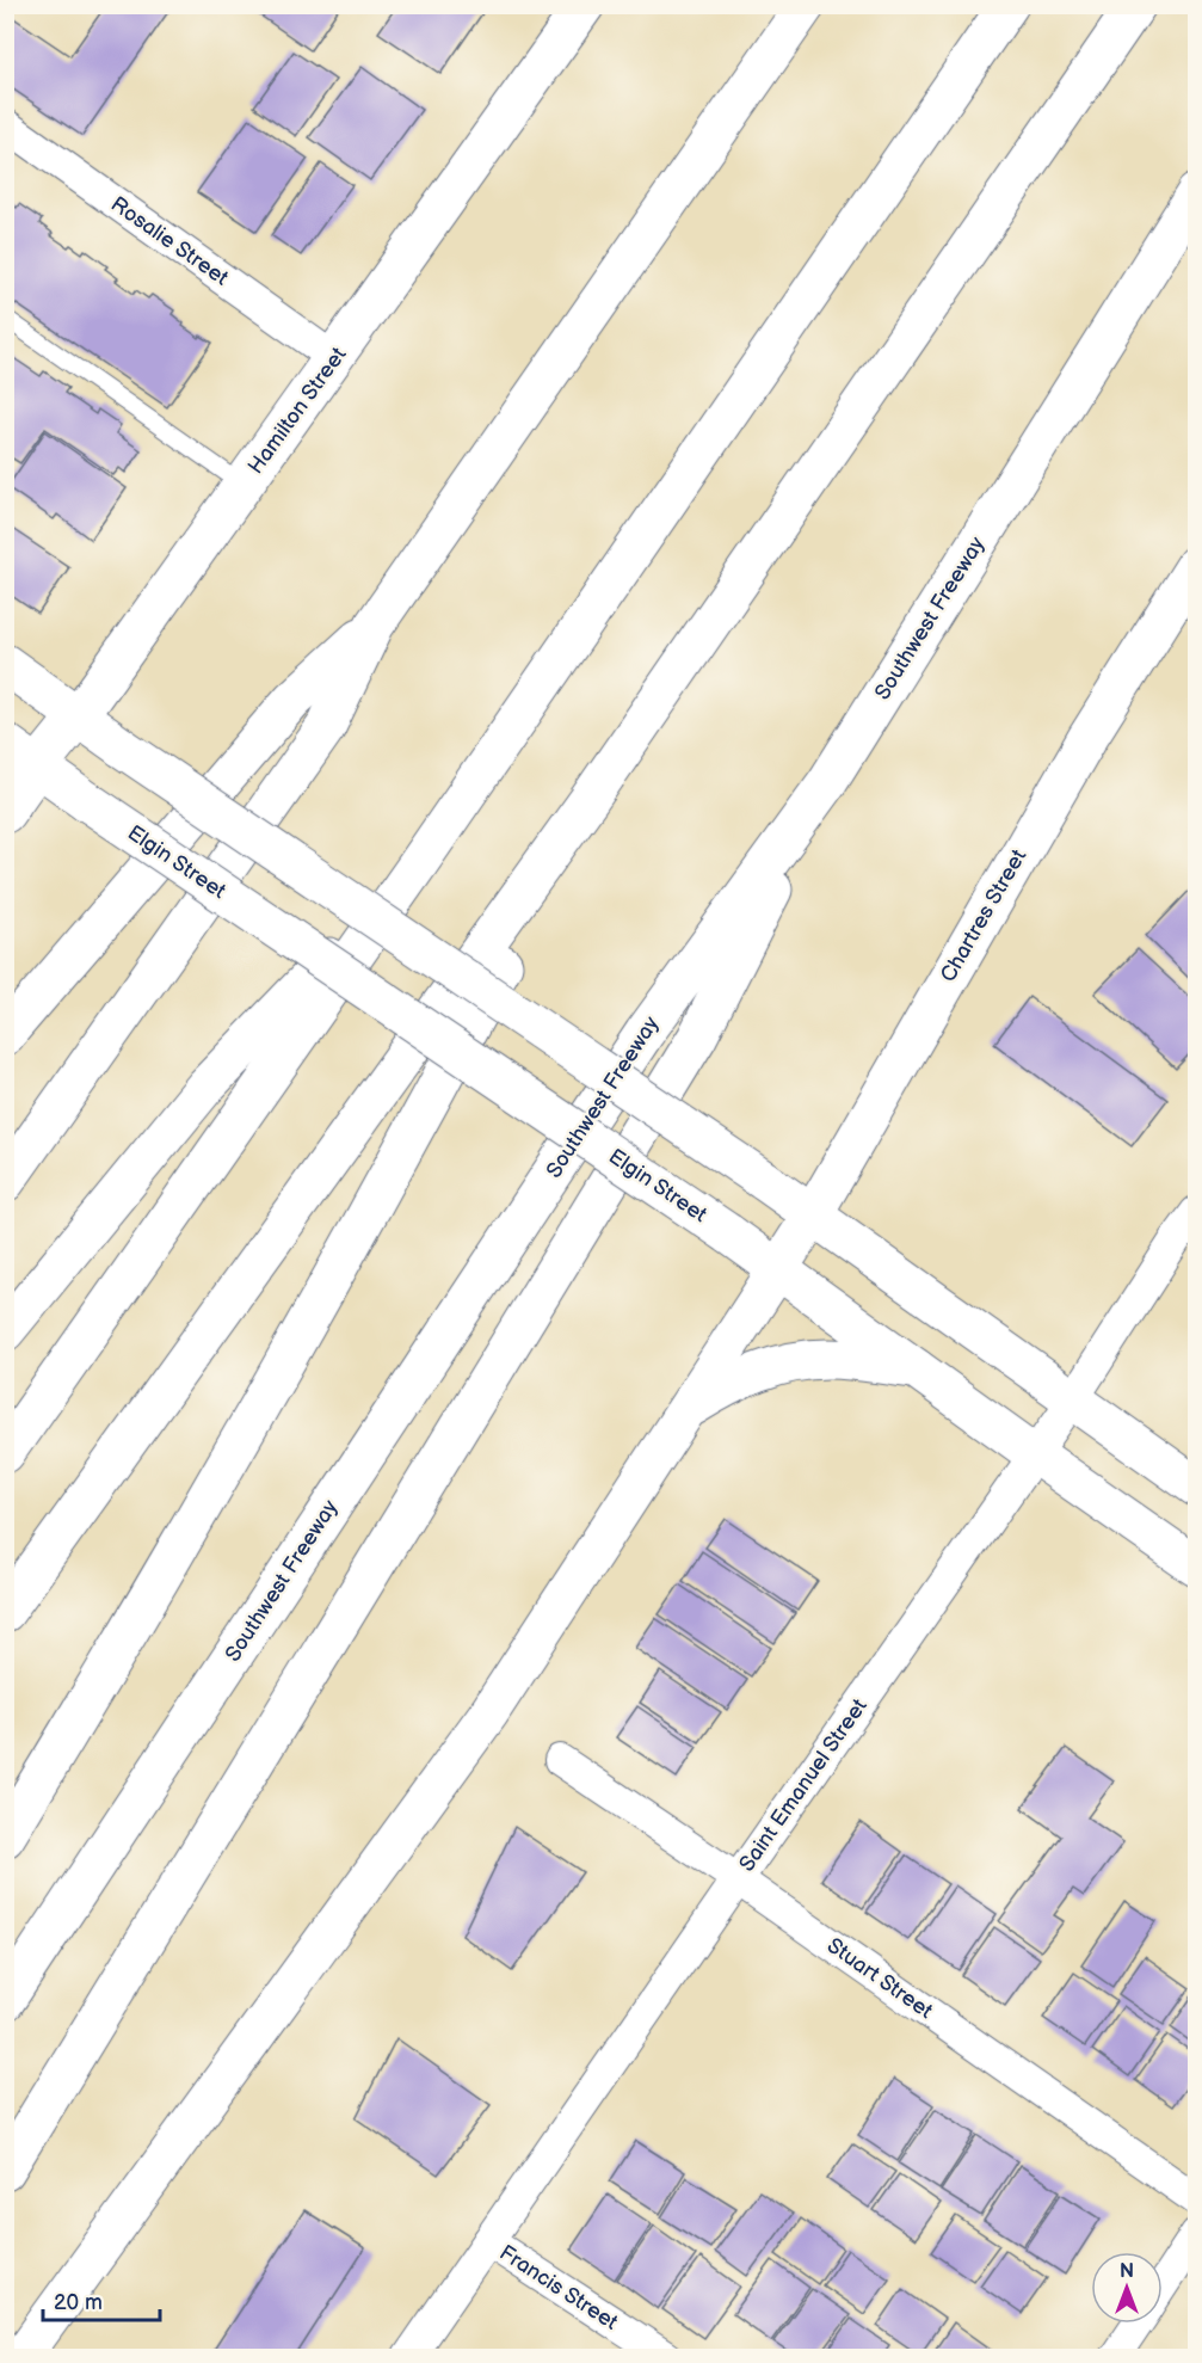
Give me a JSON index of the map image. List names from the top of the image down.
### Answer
{
  "streets": {
    "main road": [
      "Hamilton Street",
      "Southwest Freeway",
      "Elgin Street",
      "Chartres Street"
    ],
    "street": [
      "Rosalie Street",
      "Saint Emanuel Street",
      "Stuart Street",
      "Francis Street"
    ]
  },
  "crossings": [
    ["Rosalie Street", "Hamilton Street"],
    ["Hamilton Street", "Elgin Street"],
    ["Elgin Street", "Chartres Street"],
    ["Elgin Street", "Saint Emanuel Street"],
    ["Saint Emanuel Street", "Stuart Street"],
    ["Saint Emanuel Street", "Francis Street"]
  ],
  "scale_bar": "20 m",
  "north": "top"
}
